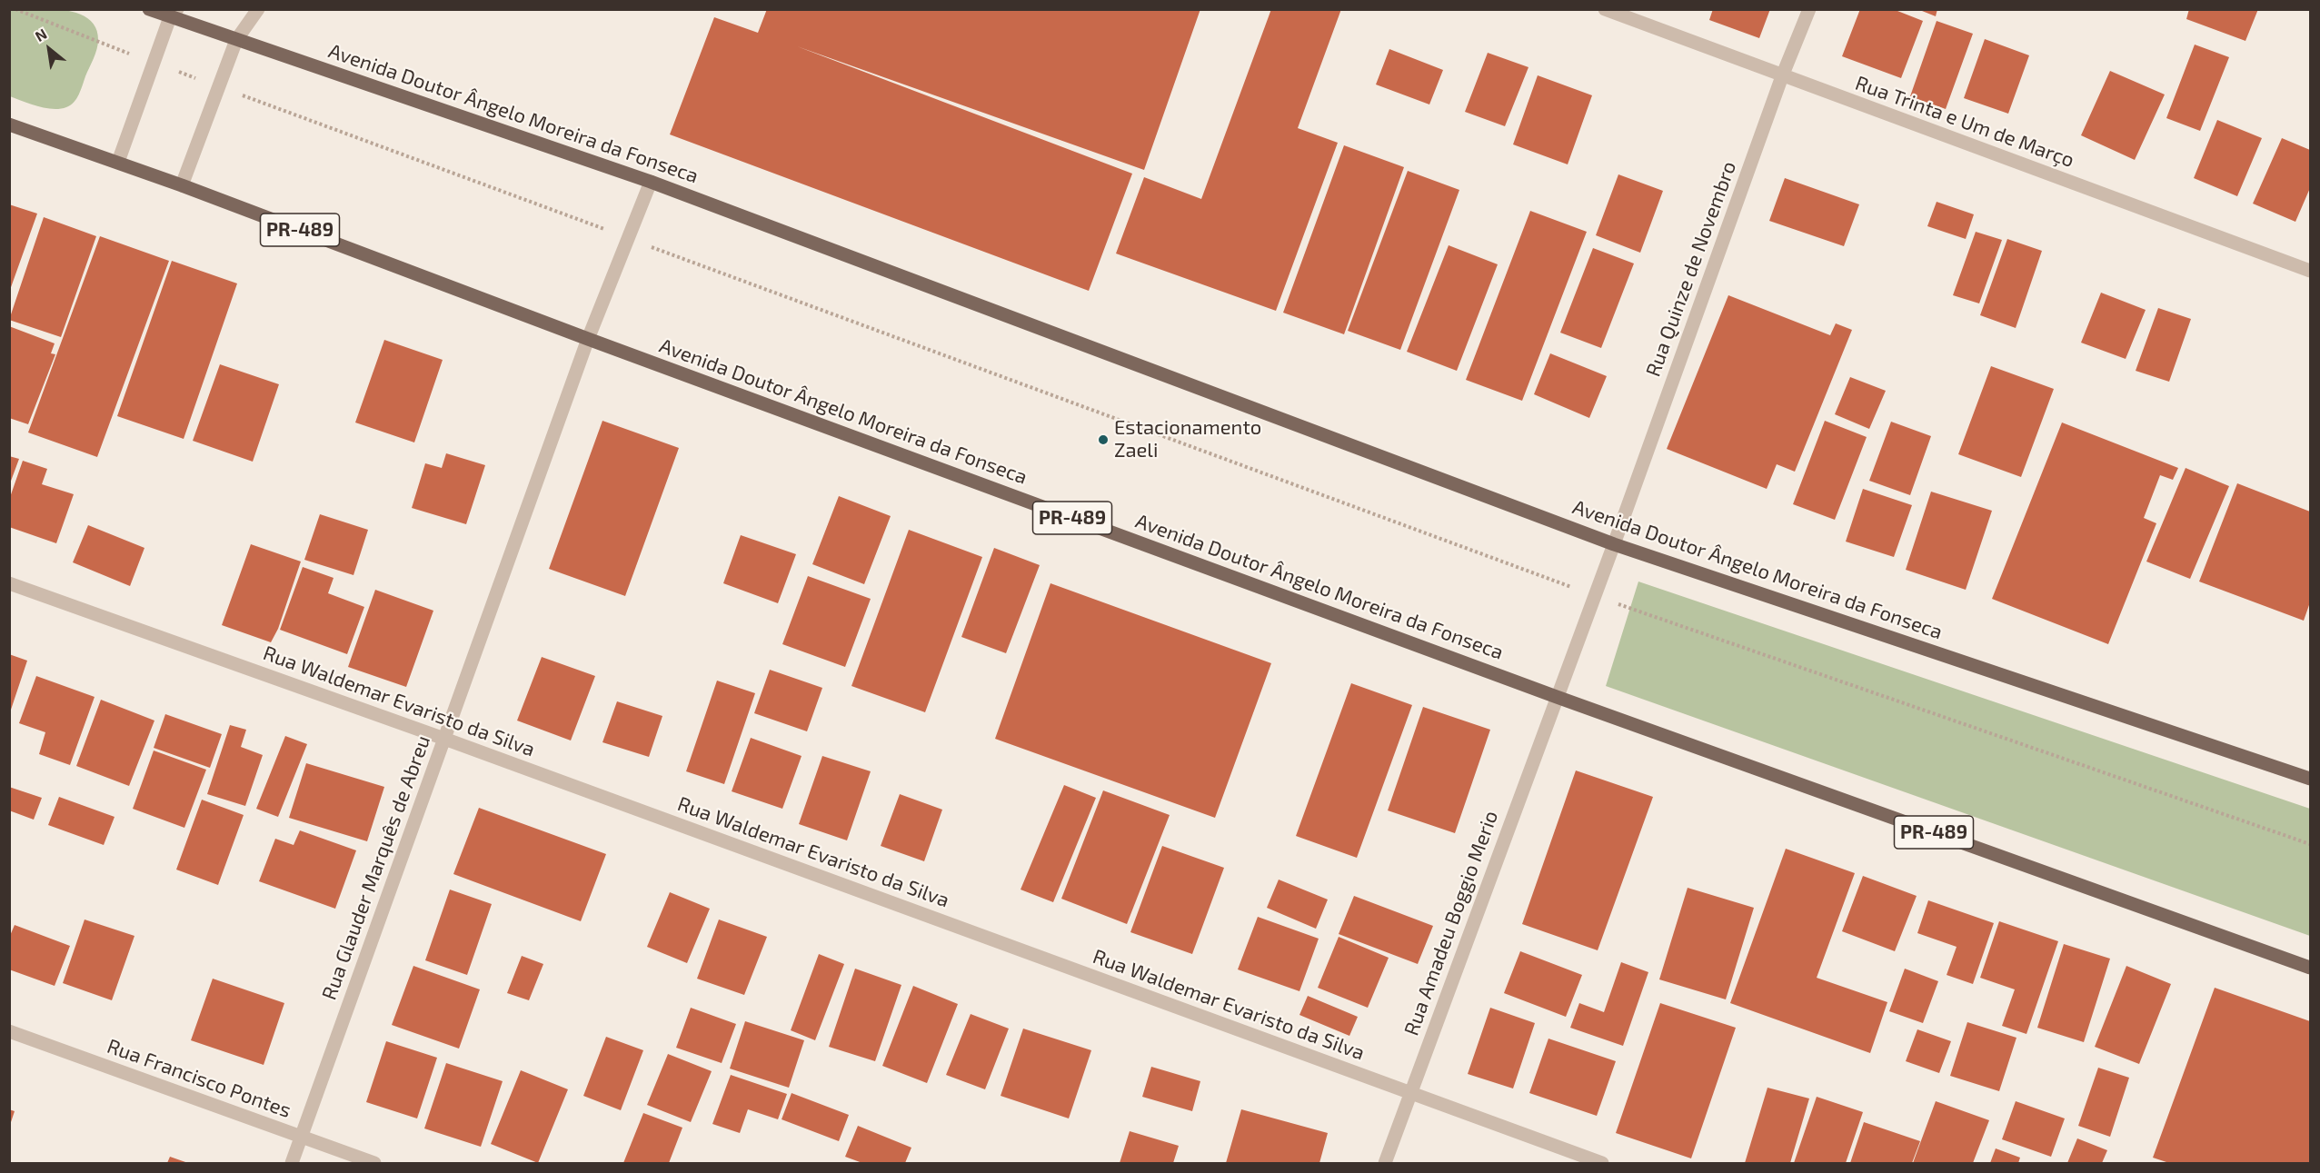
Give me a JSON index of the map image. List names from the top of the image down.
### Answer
{
  "streets": {
    "main road": ["Avenida Doutor Ângelo Moreira da Fonseca", "PR-489"],
    "street": [
      "Rua Trinta e Um de Março",
      "Rua Quinze de Novembro",
      "Rua Waldemar Evaristo da Silva",
      "Rua Glauder Marquês de Abreu",
      "Rua Amadeu Boggio Merio",
      "Rua Francisco Pontes"
    ]
  },
  "crossings": [
    ["Avenida Doutor Ângelo Moreira da Fonseca", "Rua Quinze de Novembro"],
    ["Avenida Doutor Ângelo Moreira da Fonseca", "Rua Glauder Marquês de Abreu"],
    ["Avenida Doutor Ângelo Moreira da Fonseca", "Rua Amadeu Boggio Merio"],
    ["Rua Trinta e Um de Março", "Rua Quinze de Novembro"],
    ["Rua Quinze de Novembro", "Rua Amadeu Boggio Merio"],
    ["Rua Waldemar Evaristo da Silva", "Rua Glauder Marquês de Abreu"],
    ["Rua Waldemar Evaristo da Silva", "Rua Amadeu Boggio Merio"],
    ["Rua Glauder Marquês de Abreu", "Rua Francisco Pontes"]
  ],
  "places": ["Estacionamento Zaeli"],
  "north": "top left"
}
